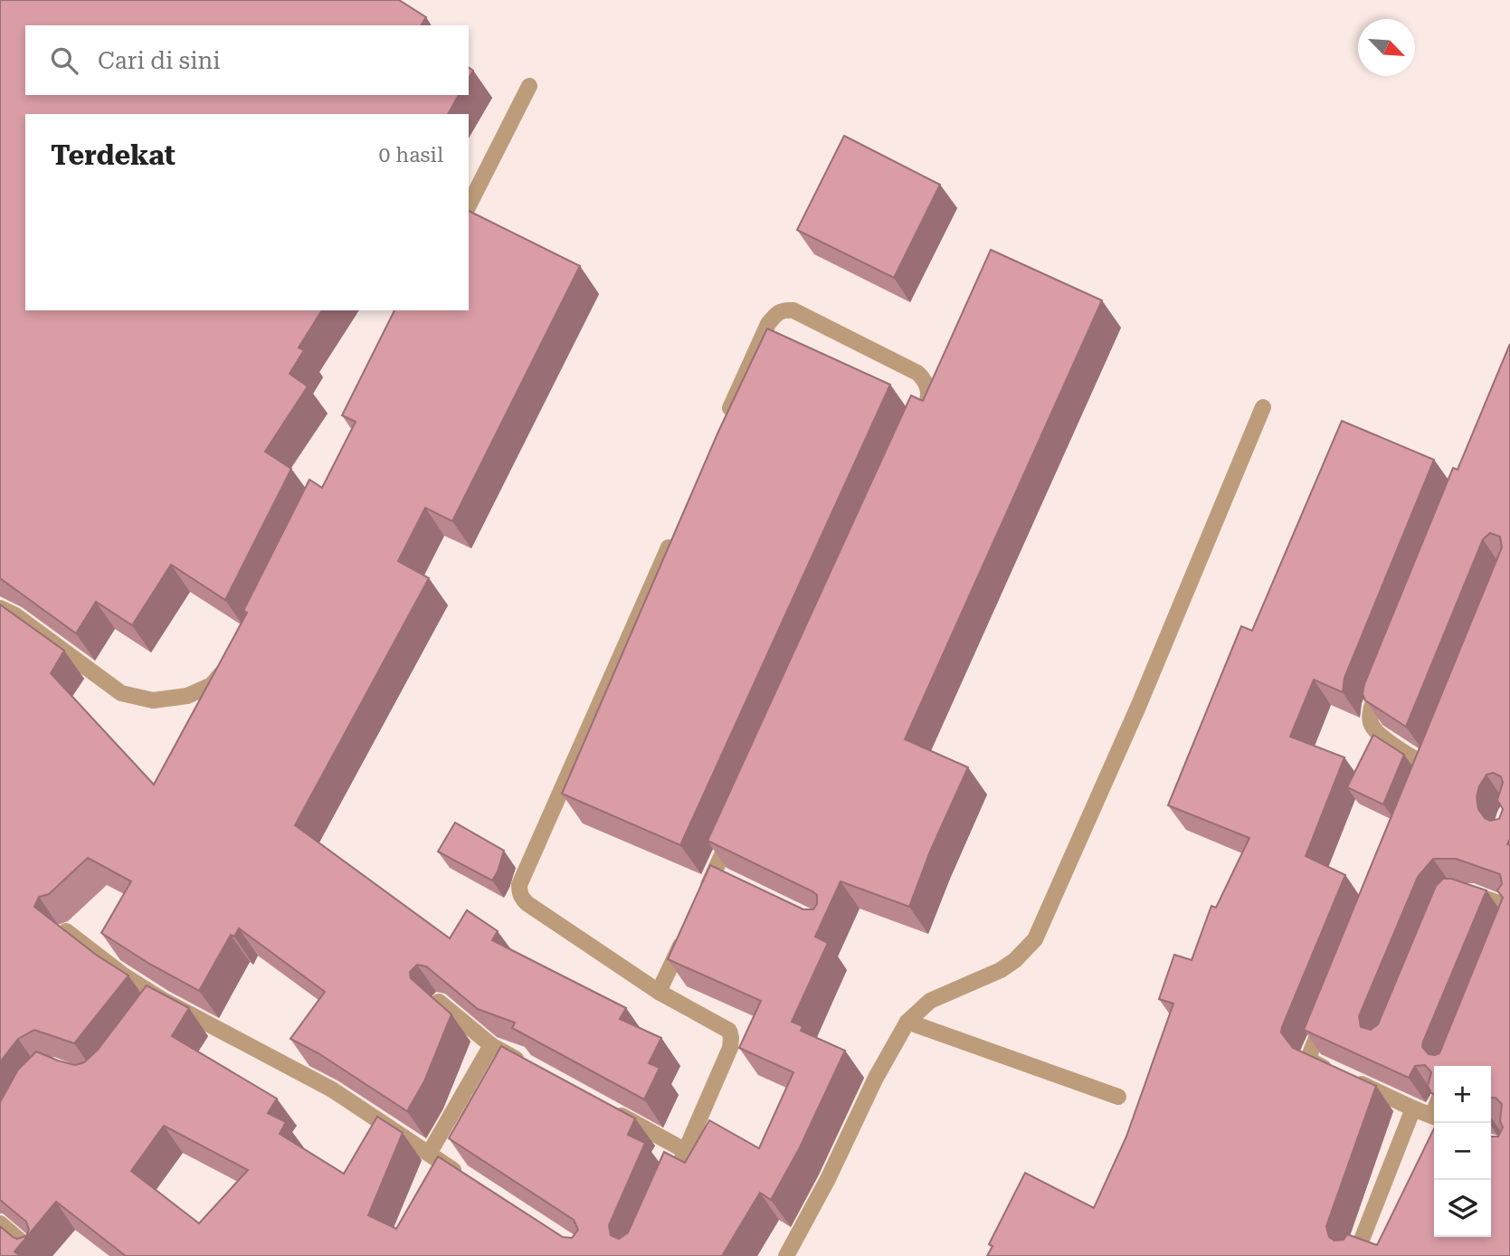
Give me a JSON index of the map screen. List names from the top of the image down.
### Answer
{
  "north": "bottom right",
  "page": {
    "search": "Cari di sini",
    "heading": ["Terdekat", "0 hasil"],
    "map_buttons": ["+", "−"]
  }
}
